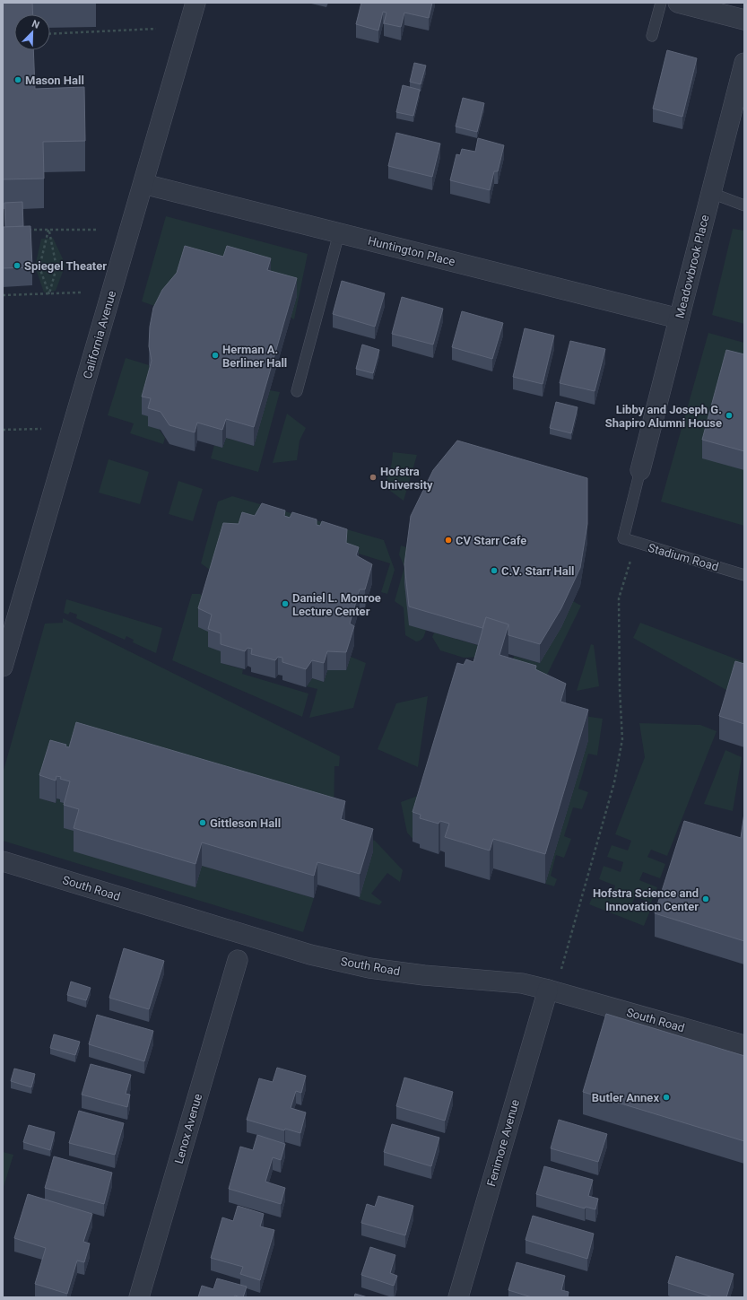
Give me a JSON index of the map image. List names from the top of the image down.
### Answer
{
  "streets": {
    "street": [
      "Huntington Place",
      "Meadowbrook Place",
      "California Avenue",
      "South Road",
      "Lenox Avenue",
      "Fenimore Avenue"
    ],
    "lane": ["Stadium Road"]
  },
  "crossings": [
    ["Huntington Place", "Meadowbrook Place"],
    ["Huntington Place", "California Avenue"],
    ["Meadowbrook Place", "Stadium Road"],
    ["South Road", "Fenimore Avenue"]
  ],
  "places": [
    "Mason Hall",
    "Spiegel Theater",
    "Herman A. Berliner Hall",
    "Libby and Joseph G. Shapiro Alumni House",
    "Hofstra University",
    "CV Starr Cafe",
    "C.V. Starr Hall",
    "Daniel L. Monroe Lecture Center",
    "Gittleson Hall",
    "Hofstra Science and Innovation Center",
    "Butler Annex"
  ],
  "north": "top right"
}
